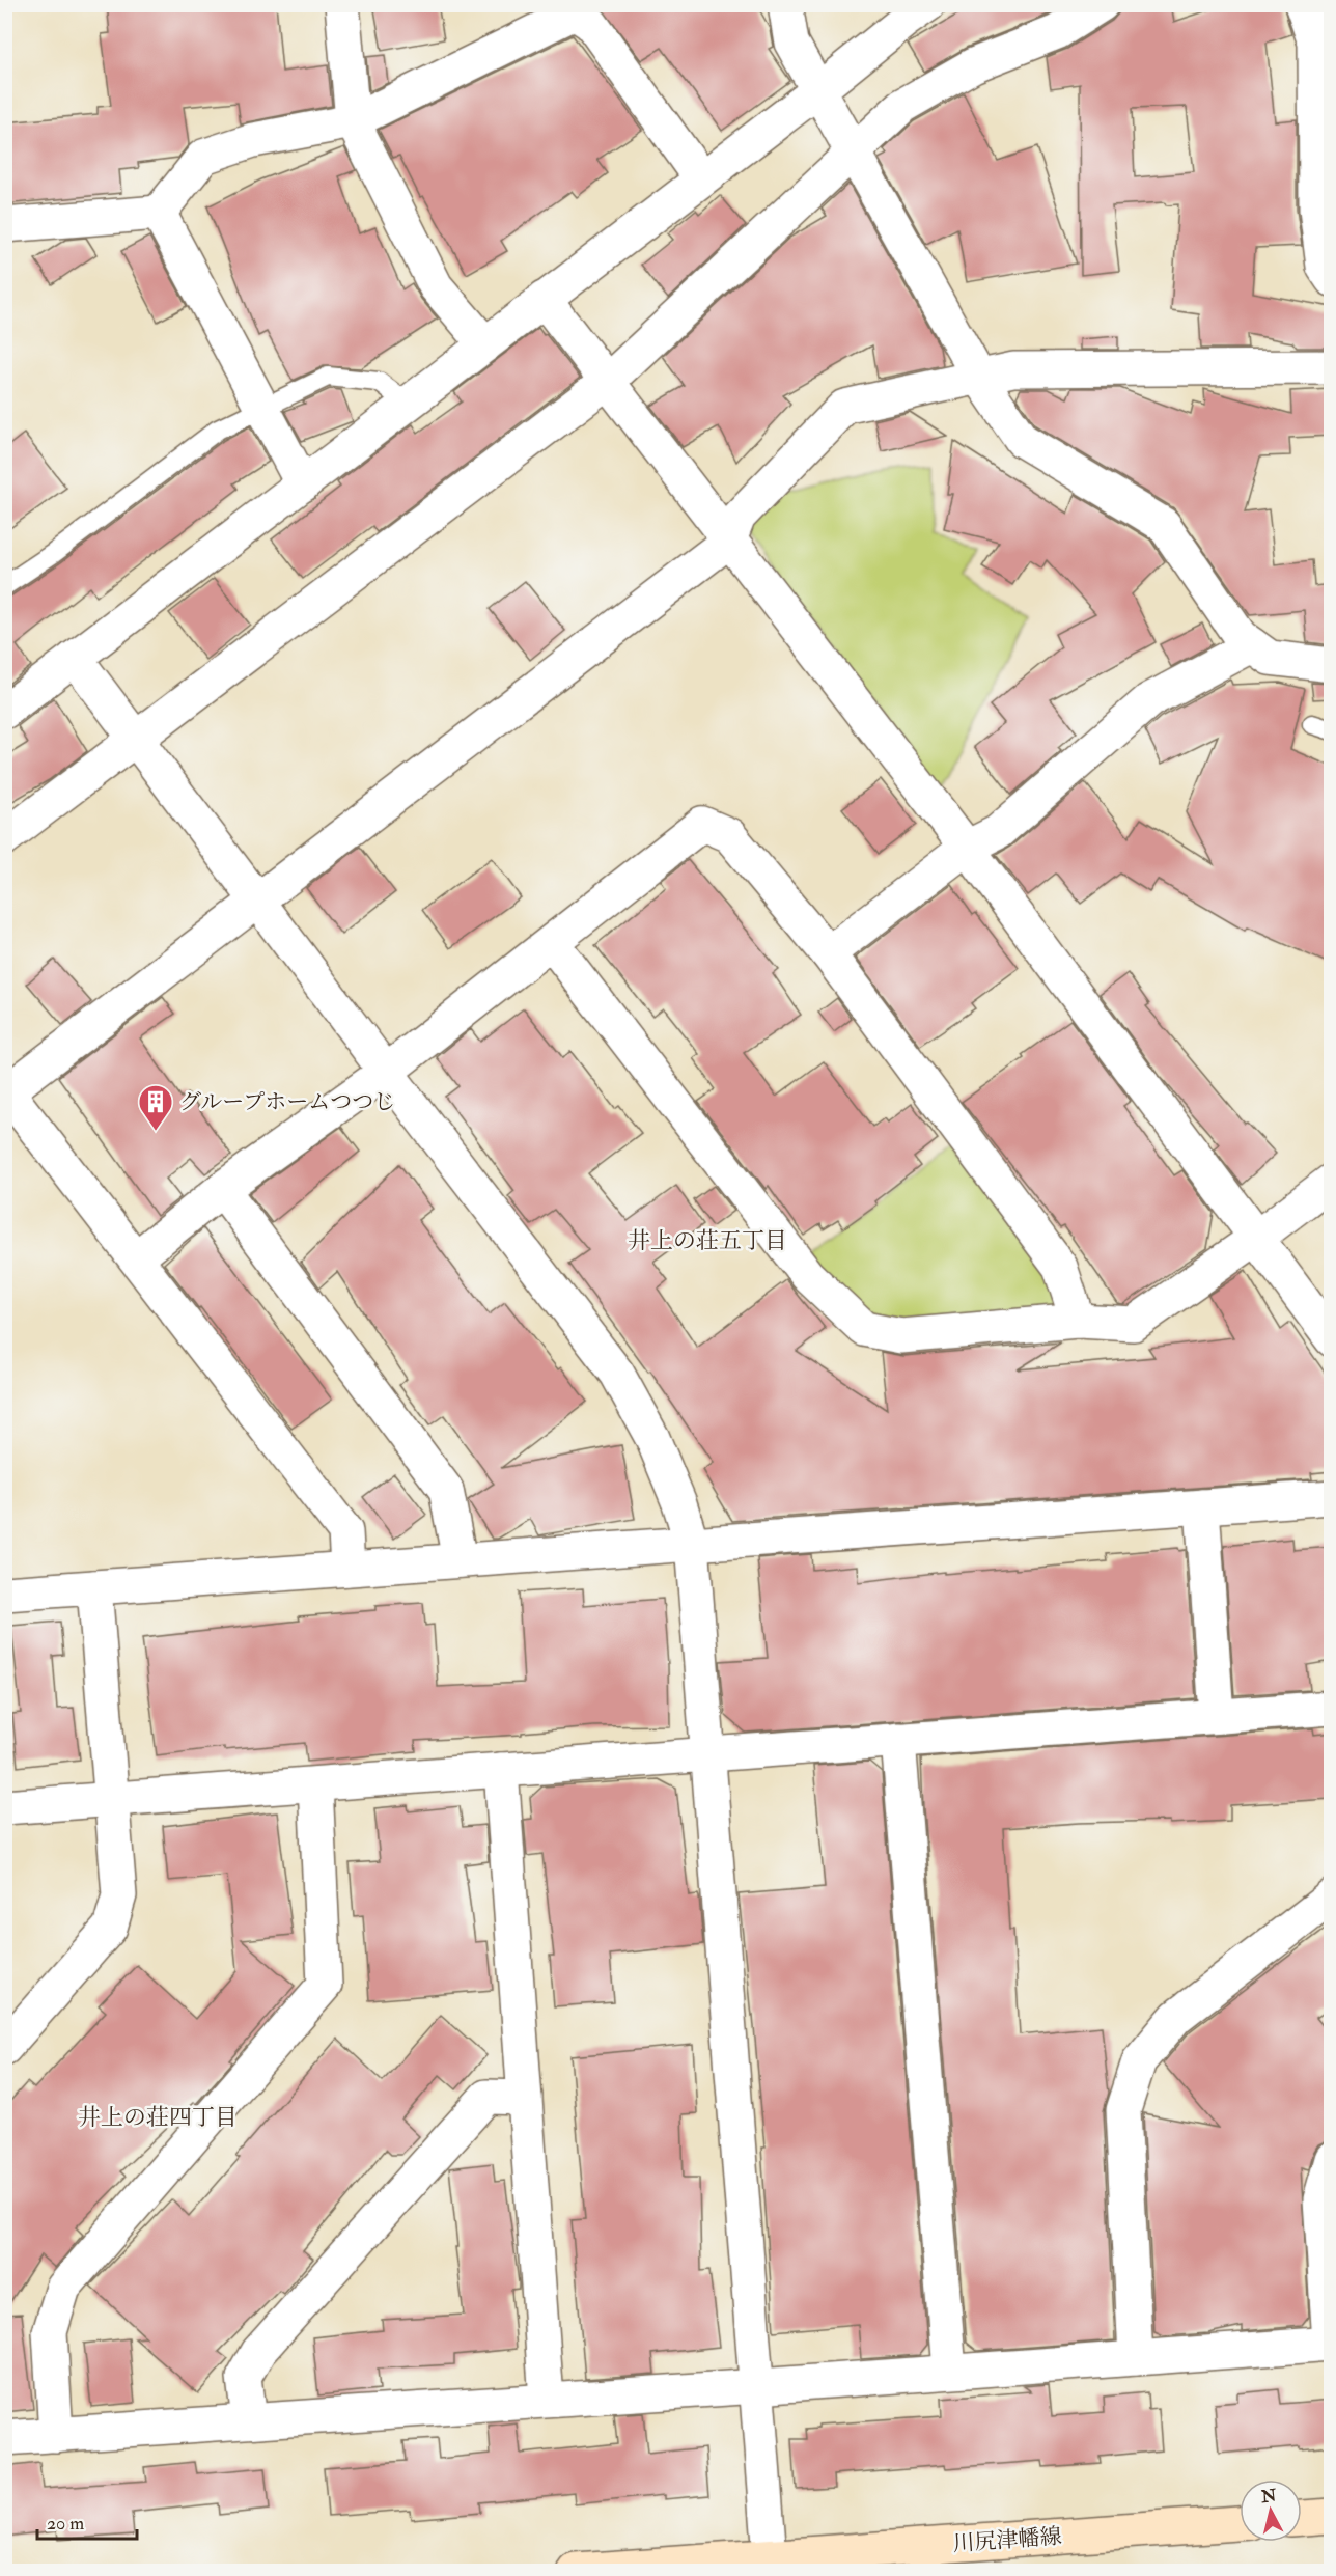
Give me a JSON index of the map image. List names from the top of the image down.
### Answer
{
  "streets": {
    "main road": ["川尻津幡線"]
  },
  "districts": ["井上の荘五丁目", "井上の荘四丁目"],
  "places": {
    "building": ["グループホームつつじ"]
  },
  "scale_bar": "20 m",
  "north": "top"
}
